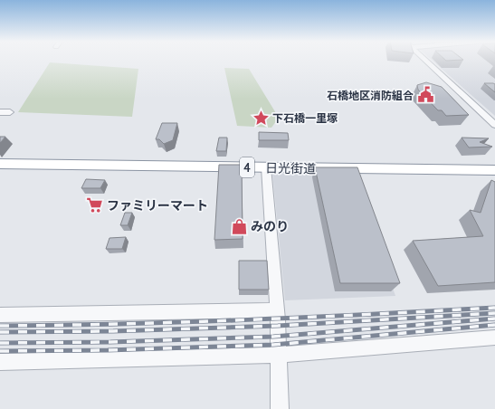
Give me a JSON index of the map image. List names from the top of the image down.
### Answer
{
  "streets": {
    "highway": ["4", "日光街道"]
  },
  "places": {
    "public building": ["石橋地区消防組合"],
    "place": ["下石橋一里塚"],
    "supermarket": ["ファミリーマート"],
    "shop": ["みのり"]
  }
}
